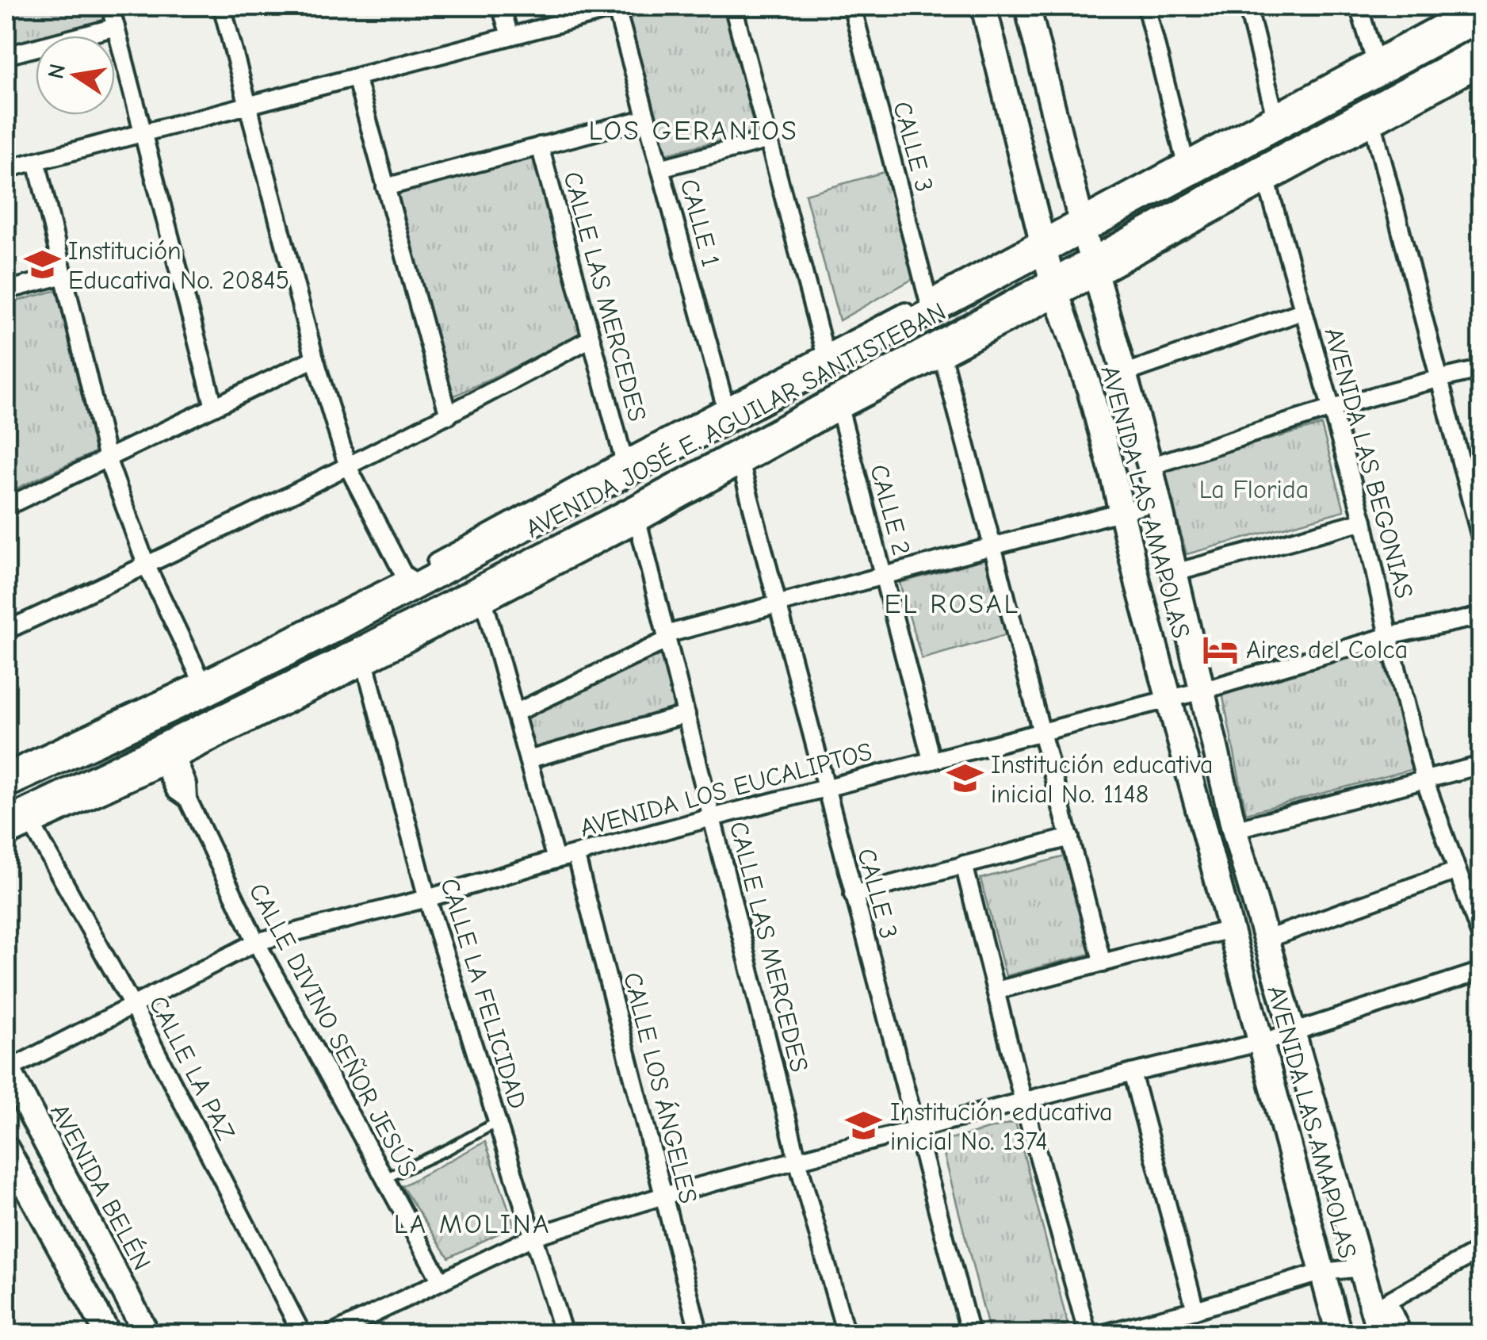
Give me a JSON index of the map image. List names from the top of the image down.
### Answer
{
  "streets": {
    "main road": ["AVENIDA JOSÉ E. AGUILAR SANTISTEBAN", "AVENIDA LAS AMAPOLAS", "AVENIDA BELÉN"],
    "street": [
      "CALLE 3",
      "CALLE 1",
      "CALLE LAS MERCEDES",
      "AVENIDA LAS BEGONIAS",
      "CALLE 2",
      "AVENIDA LOS EUCALIPTOS",
      "CALLE LA FELICIDAD",
      "CALLE DIVINO SEÑOR JESÚS",
      "CALLE LA PAZ",
      "CALLE LOS ÁNGELES"
    ]
  },
  "crossings": [
    ["CALLE 3", "AVENIDA JOSÉ E. AGUILAR SANTISTEBAN"],
    ["CALLE 3", "AVENIDA LOS EUCALIPTOS"],
    ["CALLE 1", "AVENIDA JOSÉ E. AGUILAR SANTISTEBAN"],
    ["CALLE LAS MERCEDES", "AVENIDA JOSÉ E. AGUILAR SANTISTEBAN"],
    ["CALLE LAS MERCEDES", "AVENIDA LOS EUCALIPTOS"],
    ["AVENIDA JOSÉ E. AGUILAR SANTISTEBAN", "AVENIDA LAS BEGONIAS"],
    ["AVENIDA JOSÉ E. AGUILAR SANTISTEBAN", "AVENIDA LAS AMAPOLAS"],
    ["AVENIDA JOSÉ E. AGUILAR SANTISTEBAN", "CALLE 2"],
    ["AVENIDA JOSÉ E. AGUILAR SANTISTEBAN", "CALLE LA FELICIDAD"],
    ["AVENIDA JOSÉ E. AGUILAR SANTISTEBAN", "CALLE DIVINO SEÑOR JESÚS"],
    ["AVENIDA JOSÉ E. AGUILAR SANTISTEBAN", "CALLE LA PAZ"],
    ["AVENIDA LAS BEGONIAS", "AVENIDA LOS EUCALIPTOS"],
    ["AVENIDA LAS AMAPOLAS", "AVENIDA LOS EUCALIPTOS"],
    ["CALLE 2", "AVENIDA LOS EUCALIPTOS"],
    ["AVENIDA LOS EUCALIPTOS", "CALLE LA FELICIDAD"],
    ["AVENIDA LOS EUCALIPTOS", "CALLE DIVINO SEÑOR JESÚS"],
    ["AVENIDA LOS EUCALIPTOS", "CALLE LA PAZ"],
    ["AVENIDA LOS EUCALIPTOS", "CALLE LOS ÁNGELES"],
    ["AVENIDA LOS EUCALIPTOS", "AVENIDA BELÉN"]
  ],
  "districts": ["LOS GERANIOS", "EL ROSAL", "LA MOLINA"],
  "parks": ["La Florida"],
  "places": {
    "school or university": ["Institución Educativa No. 20845", "Institución educativa inicial No. 1148", "Institución educativa inicial No. 1374"],
    "hotel": ["Aires del Colca"]
  },
  "north": "left"
}
